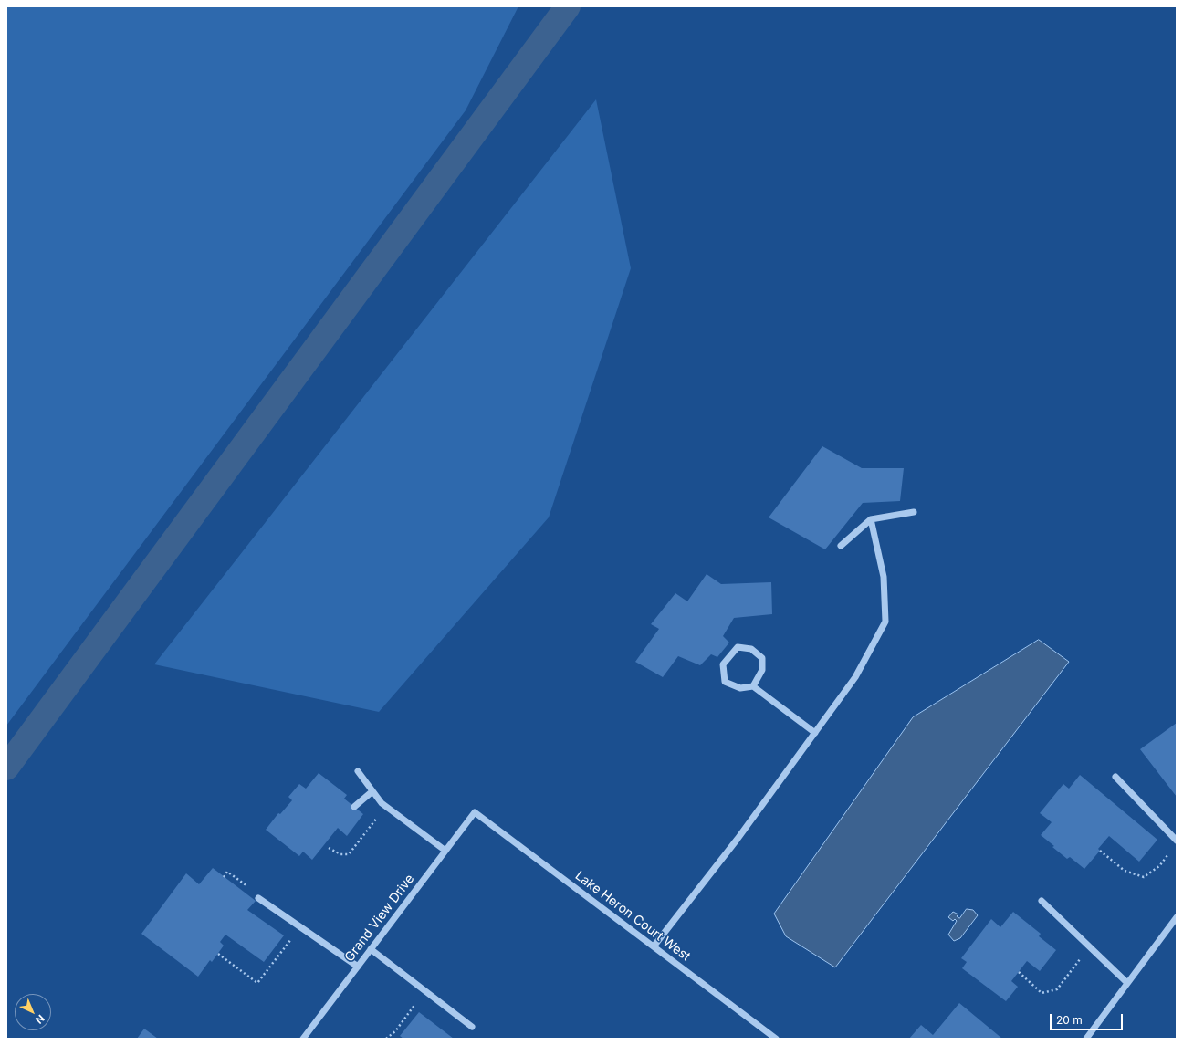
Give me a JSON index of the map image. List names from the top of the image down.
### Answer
{
  "streets": {
    "street": ["Lake Heron Court West", "Grand View Drive"]
  },
  "crossings": [
    ["Lake Heron Court West", "Grand View Drive"]
  ],
  "scale_bar": "20 m",
  "north": "bottom right"
}
